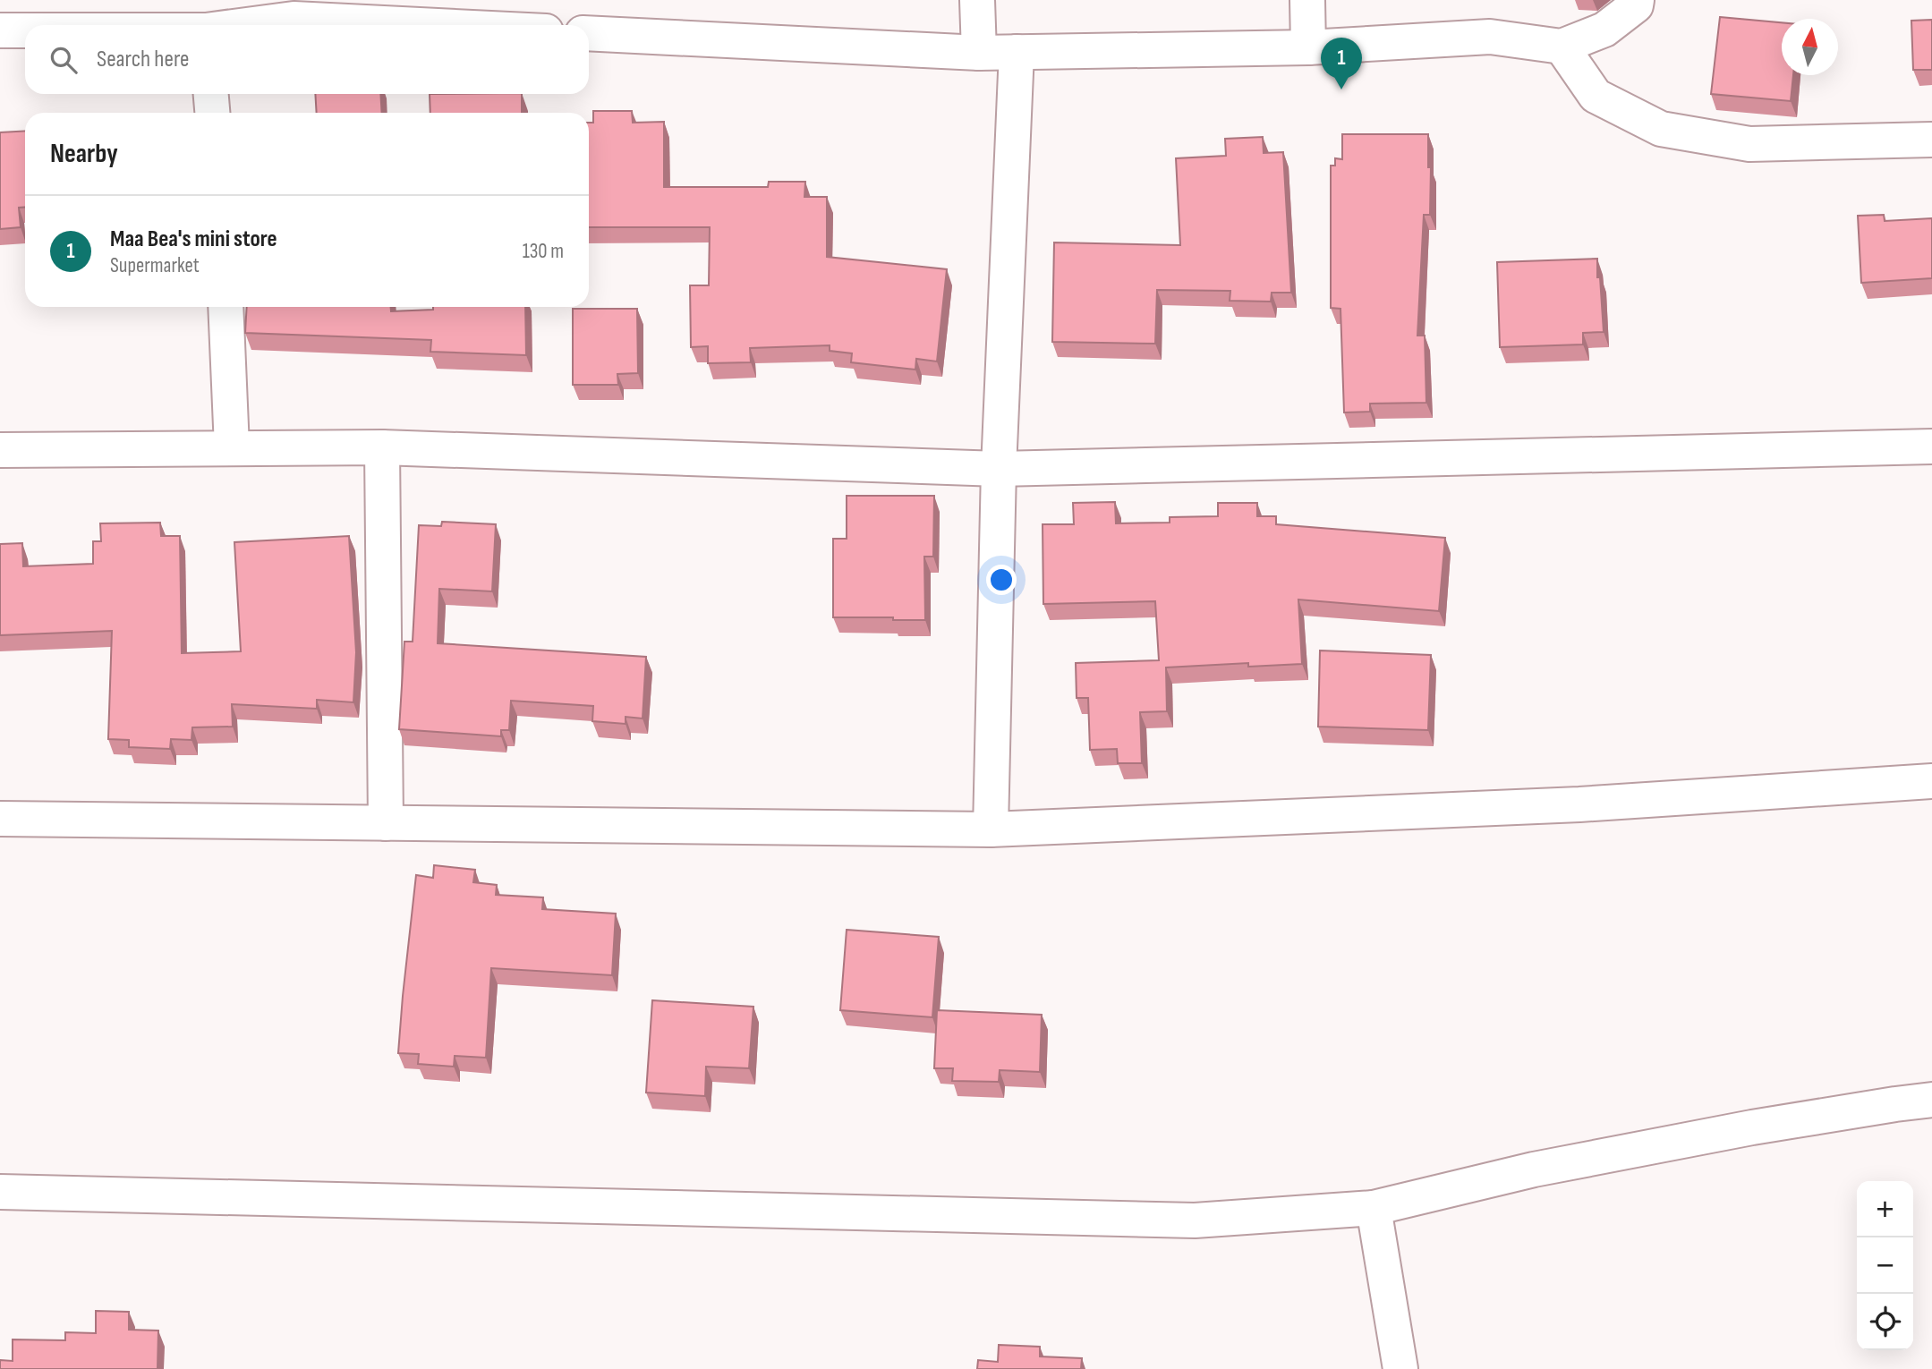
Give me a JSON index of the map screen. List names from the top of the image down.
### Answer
{
  "north": "top",
  "page": {
    "search": "Search here",
    "pins": "1",
    "heading": "Nearby",
    "list": [
      {
        "mark": "1",
        "name": "Maa Bea's mini store",
        "note": "Supermarket",
        "value": "130 m"
      }
    ],
    "map_buttons": ["+", "−"]
  }
}
